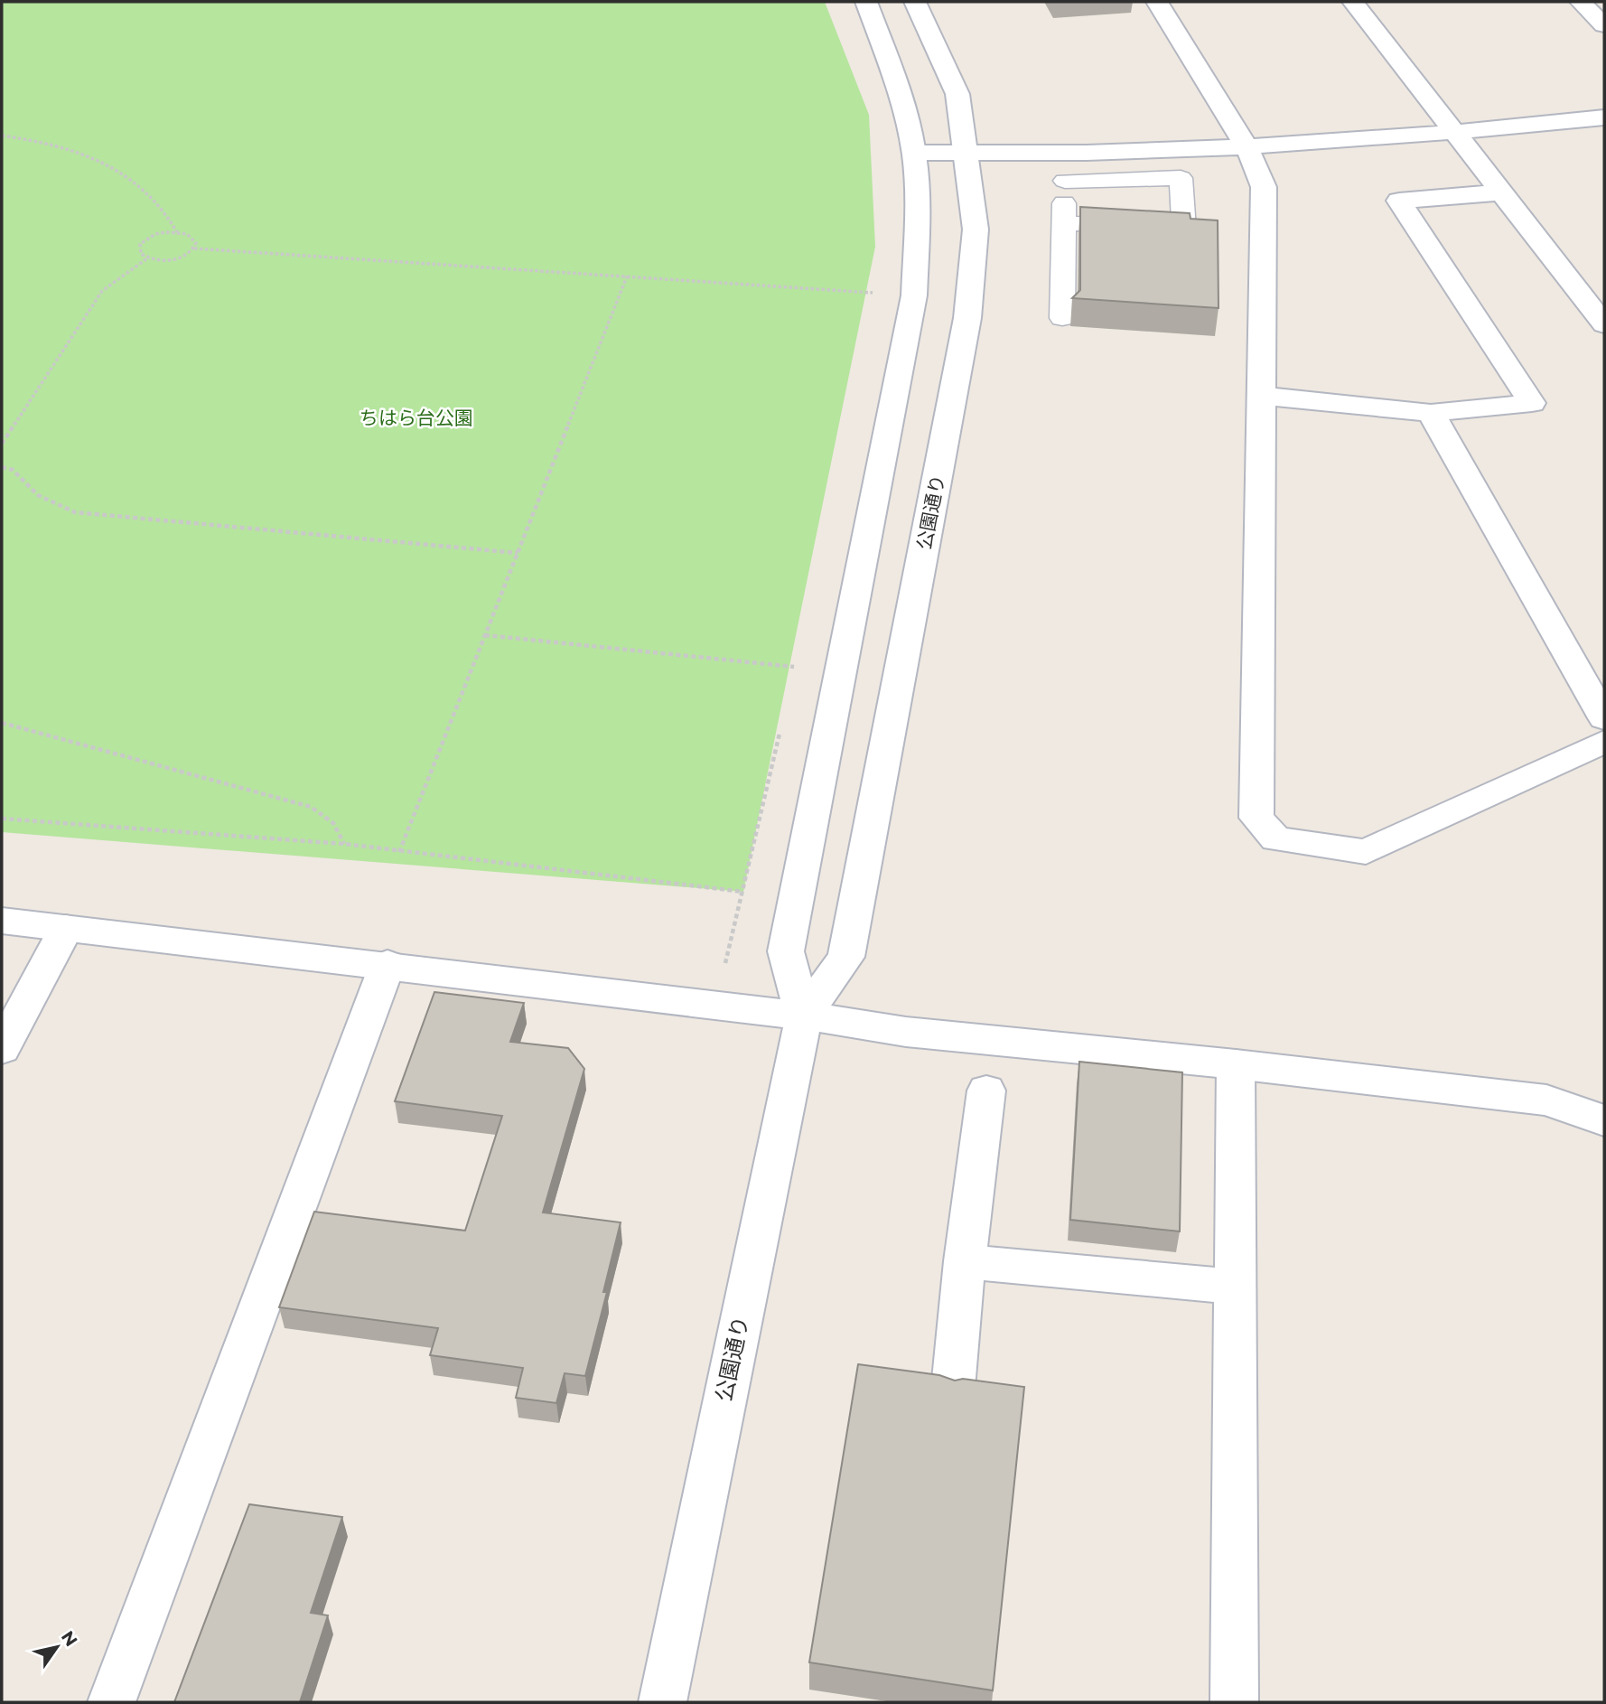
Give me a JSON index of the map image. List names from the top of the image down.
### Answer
{
  "streets": {
    "street": ["公園通り"]
  },
  "parks": ["ちはら台公園"],
  "north": "top right"
}
